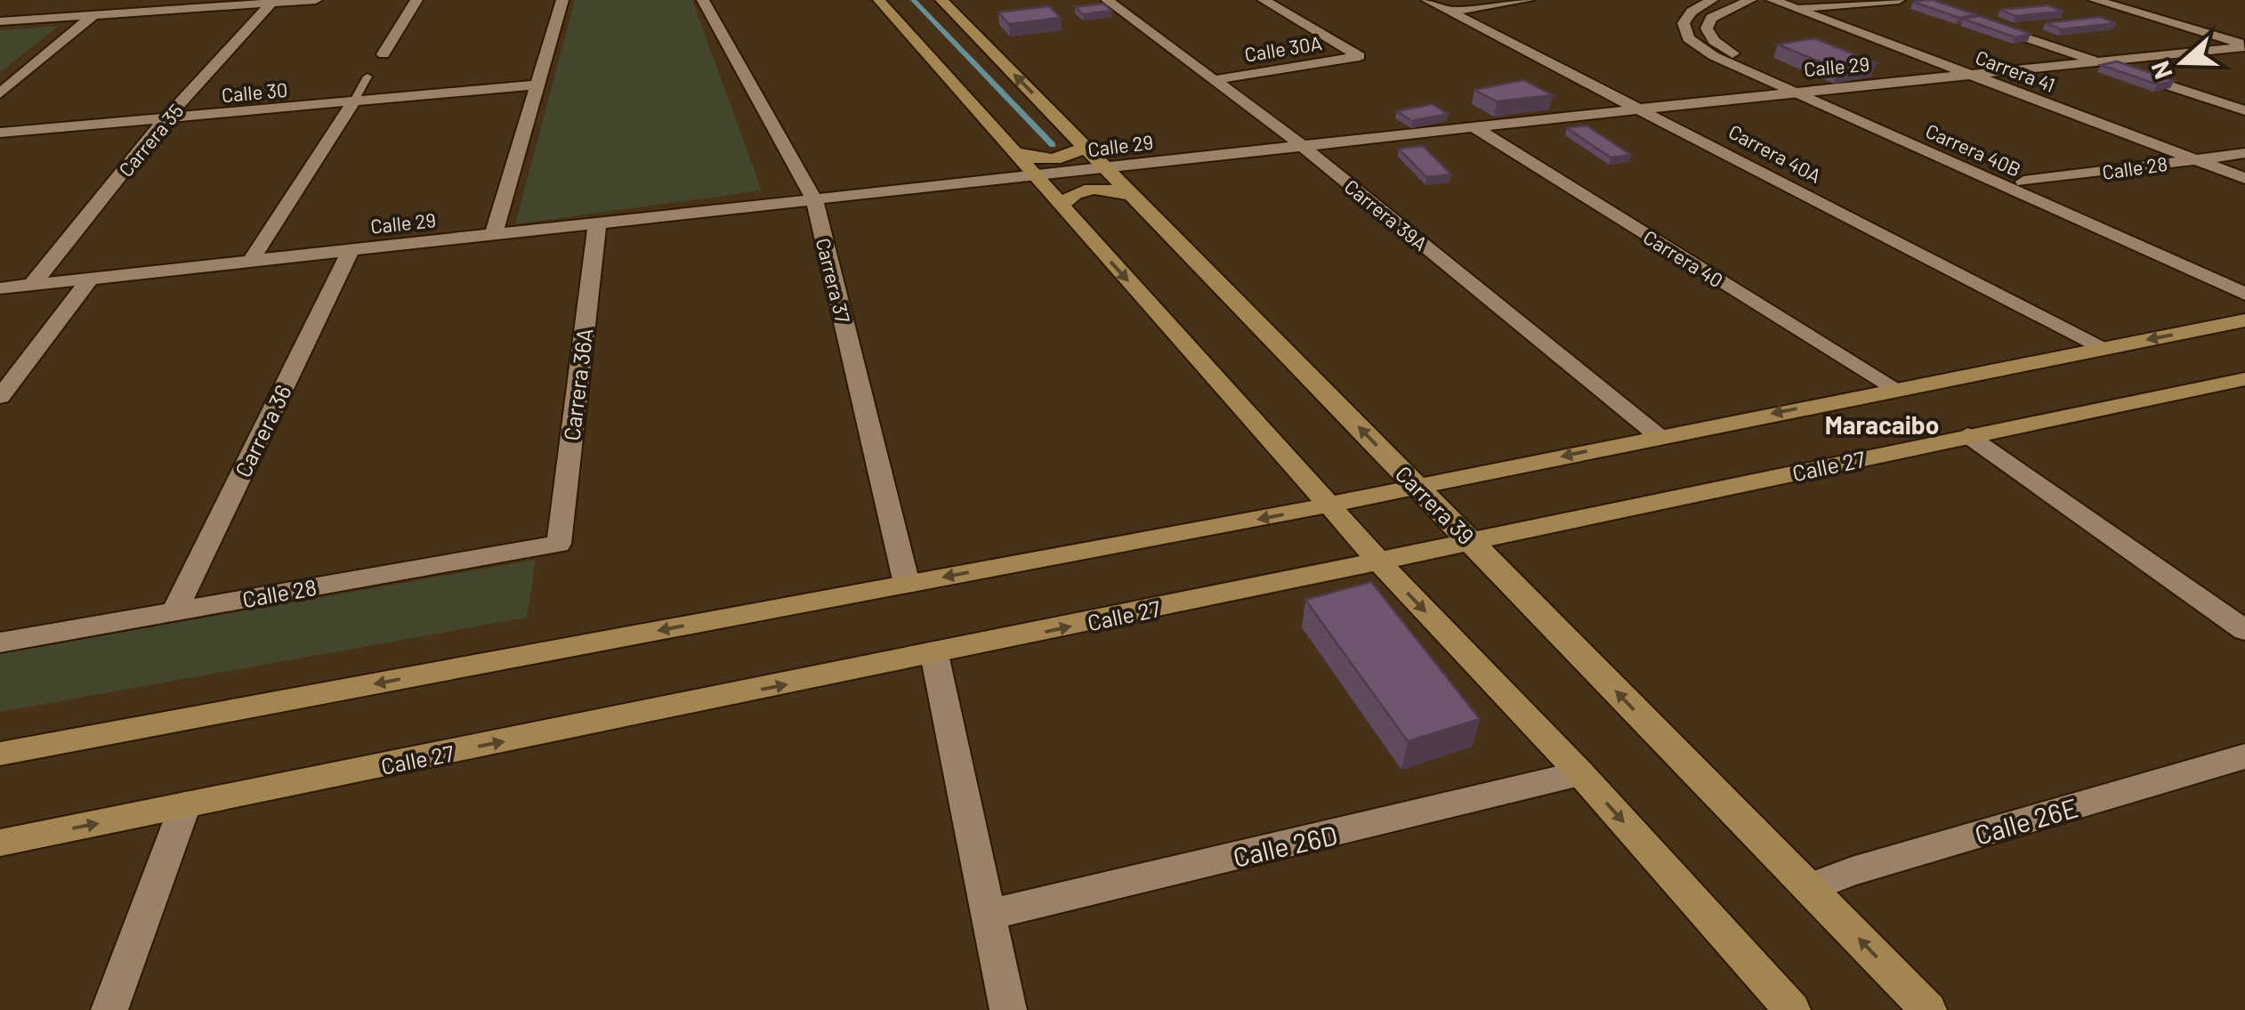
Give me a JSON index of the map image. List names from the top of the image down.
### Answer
{
  "streets": {
    "main road": ["Calle 27", "Carrera 39"],
    "street": [
      "Calle 30A",
      "Calle 29",
      "Carrera 41",
      "Calle 30",
      "Carrera 35",
      "Carrera 40B",
      "Carrera 40A",
      "Calle 28",
      "Carrera 39A",
      "Carrera 40",
      "Carrera 37",
      "Carrera 36A",
      "Carrera 36",
      "Calle 26E",
      "Calle 26D"
    ]
  },
  "crossings": [
    ["Calle 30A", "Carrera 39A"],
    ["Calle 29", "Carrera 41"],
    ["Calle 29", "Carrera 35"],
    ["Calle 29", "Carrera 40B"],
    ["Calle 29", "Carrera 40A"],
    ["Calle 29", "Carrera 39A"],
    ["Calle 29", "Carrera 40"],
    ["Calle 29", "Carrera 37"],
    ["Calle 29", "Carrera 36A"],
    ["Calle 29", "Carrera 36"],
    ["Calle 29", "Carrera 39"],
    ["Carrera 41", "Calle 28"],
    ["Calle 30", "Carrera 35"],
    ["Carrera 40B", "Calle 28"],
    ["Calle 28", "Carrera 36A"],
    ["Calle 28", "Carrera 36"],
    ["Calle 27", "Carrera 39"],
    ["Carrera 39", "Calle 26E"]
  ],
  "districts": ["Maracaibo"],
  "north": "left"
}
